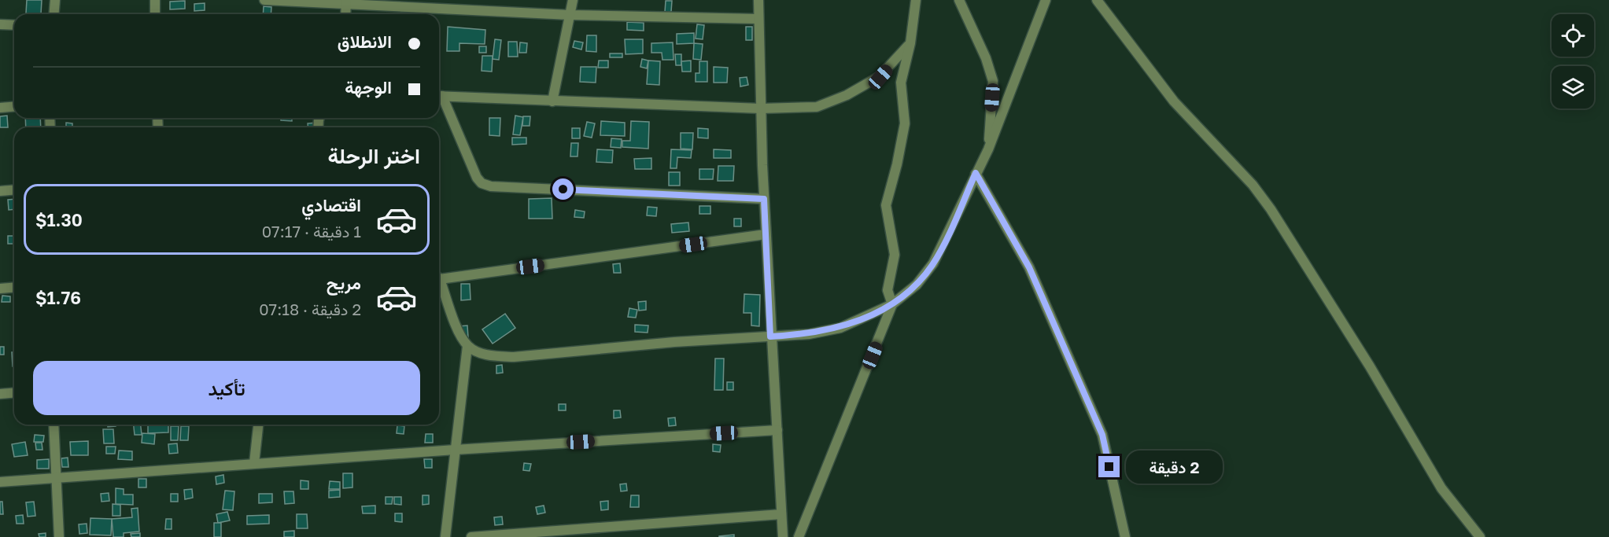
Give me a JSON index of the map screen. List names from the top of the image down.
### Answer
{
  "page": {
    "banner": ["الانطلاق", "الوجهة"],
    "heading": "اختر الرحلة",
    "list": [
      {
        "name": "اقتصادي",
        "note": "1 دقيقة · 07:17",
        "value": "$1.30"
      },
      {
        "name": "مريح",
        "note": "2 دقيقة · 07:18",
        "value": "$1.76"
      }
    ],
    "buttons": "تأكيد",
    "bubble": "2 دقيقة"
  }
}
